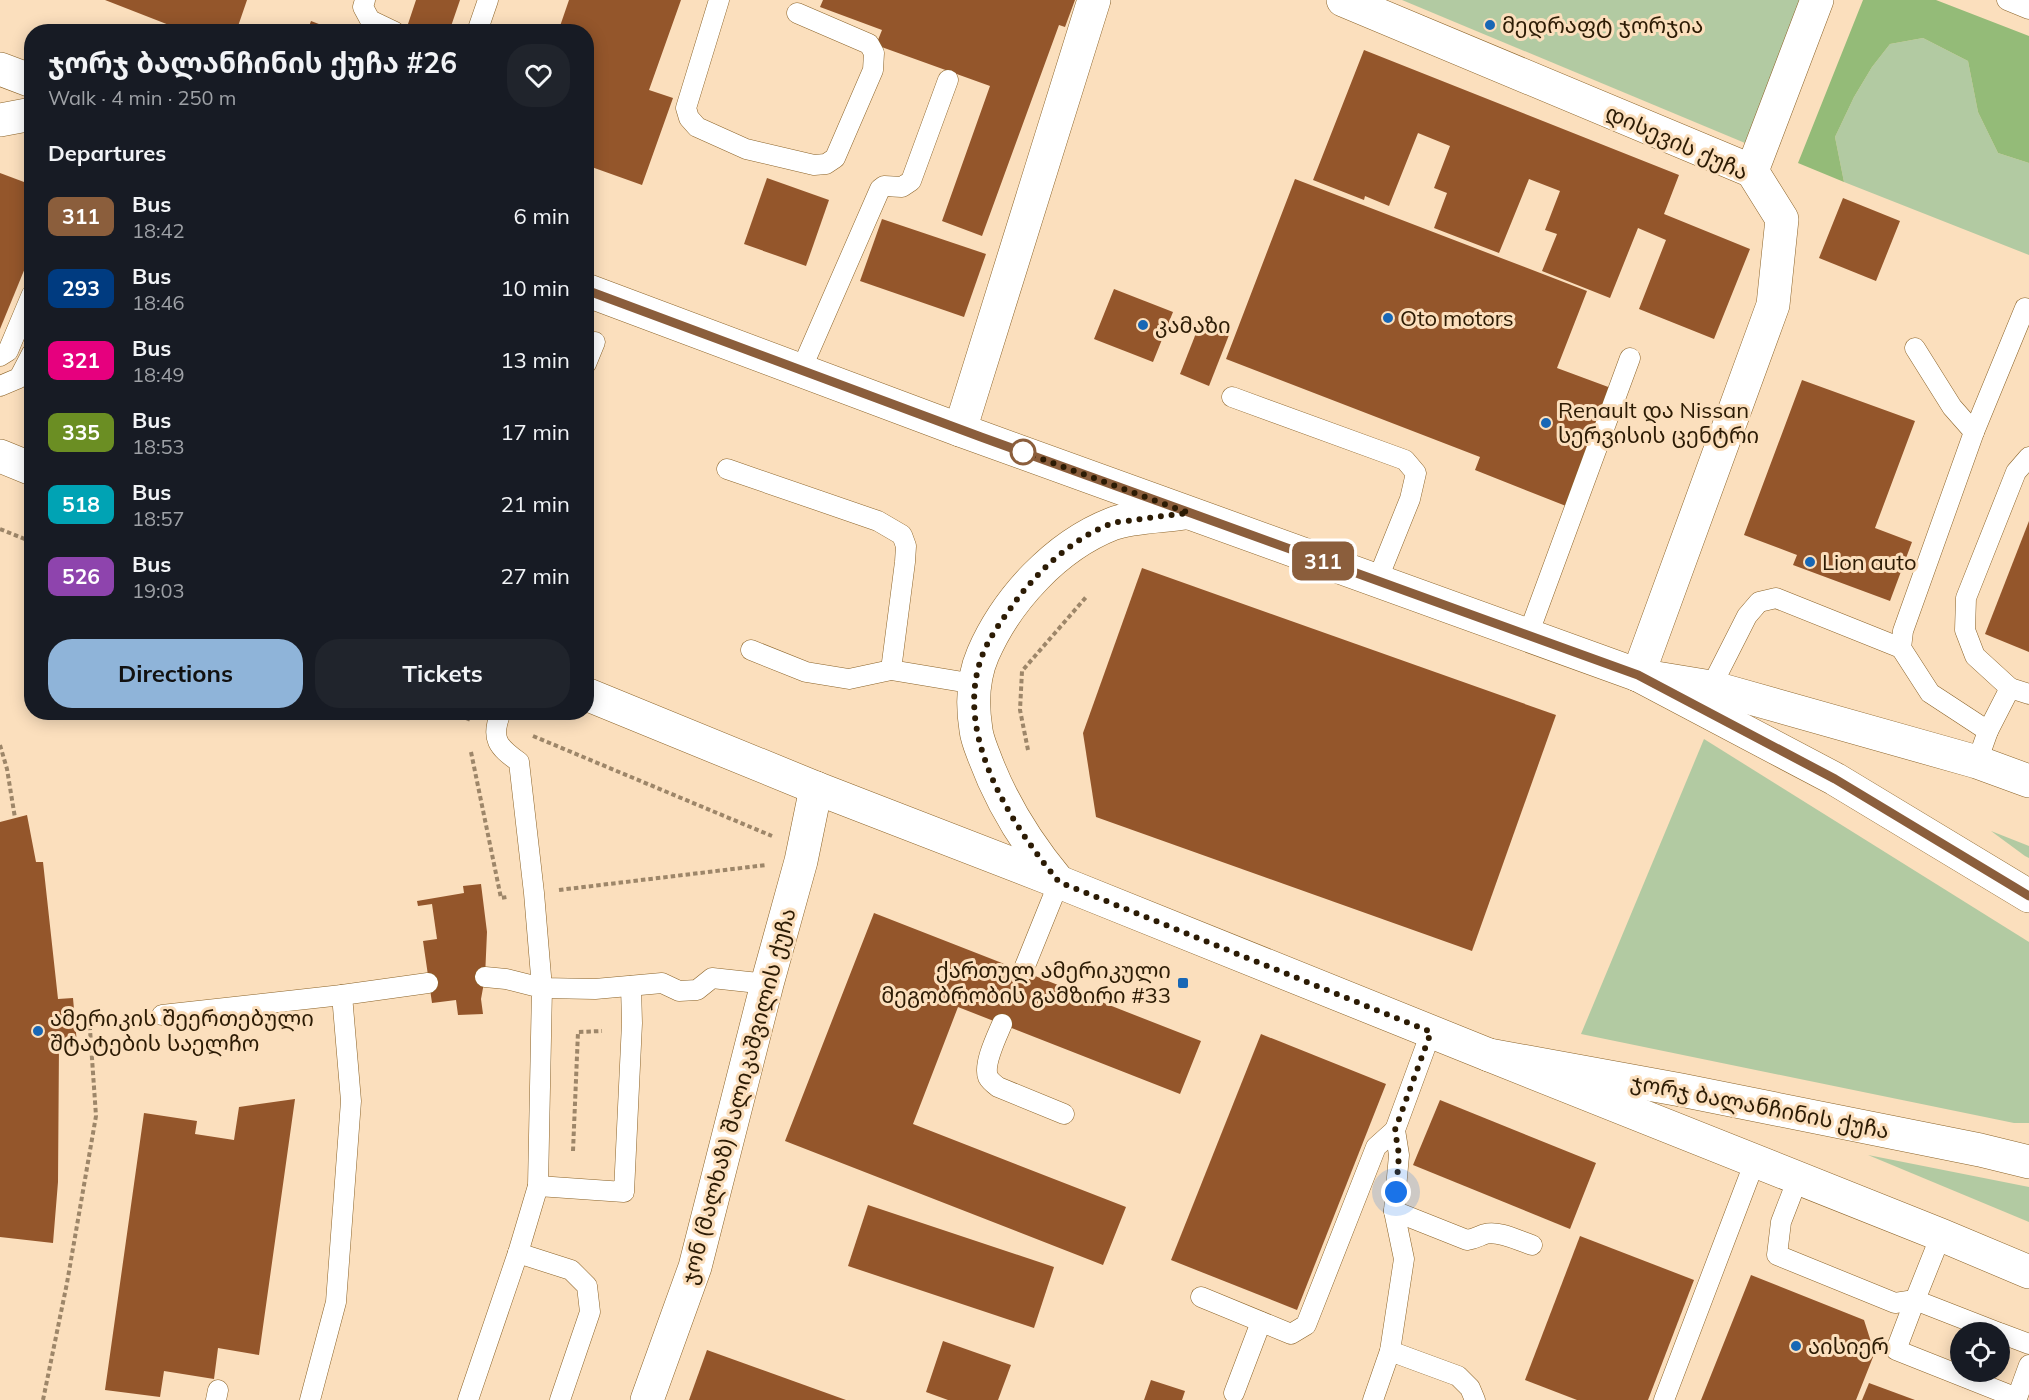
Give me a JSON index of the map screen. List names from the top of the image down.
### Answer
{
  "streets": {
    "main road": ["დისევის ქუჩა", "ჯონ (მალხაზ) შალიკაშვილის ქუჩა", "ჯორჯ ბალანჩინის ქუჩა"]
  },
  "places": {
    "other": [
      "მედრაფტ ჯორჯია",
      "Oto motors",
      "კამაზი",
      "Renault და Nissan სერვისის ცენტრი",
      "Lion auto",
      "ამერიკის შეერთებული შტატების საელჩო",
      "აისიერ"
    ],
    "transit": ["ქართულ ამერიკული მეგობრობის გამზირი #33"]
  },
  "lines": ["bus line 311"],
  "page": {
    "on_map": "311",
    "heading": [
      ["ჯორჯ ბალანჩინის ქუჩა #26", "Walk · 4 min · 250 m"],
      "Departures"
    ],
    "list": [
      {
        "mark": "311",
        "name": "Bus",
        "note": "18:42",
        "value": "6 min"
      },
      {
        "mark": "293",
        "name": "Bus",
        "note": "18:46",
        "value": "10 min"
      },
      {
        "mark": "321",
        "name": "Bus",
        "note": "18:49",
        "value": "13 min"
      },
      {
        "mark": "335",
        "name": "Bus",
        "note": "18:53",
        "value": "17 min"
      },
      {
        "mark": "518",
        "name": "Bus",
        "note": "18:57",
        "value": "21 min"
      },
      {
        "mark": "526",
        "name": "Bus",
        "note": "19:03",
        "value": "27 min"
      }
    ],
    "buttons": ["Directions", "Tickets"]
  }
}
